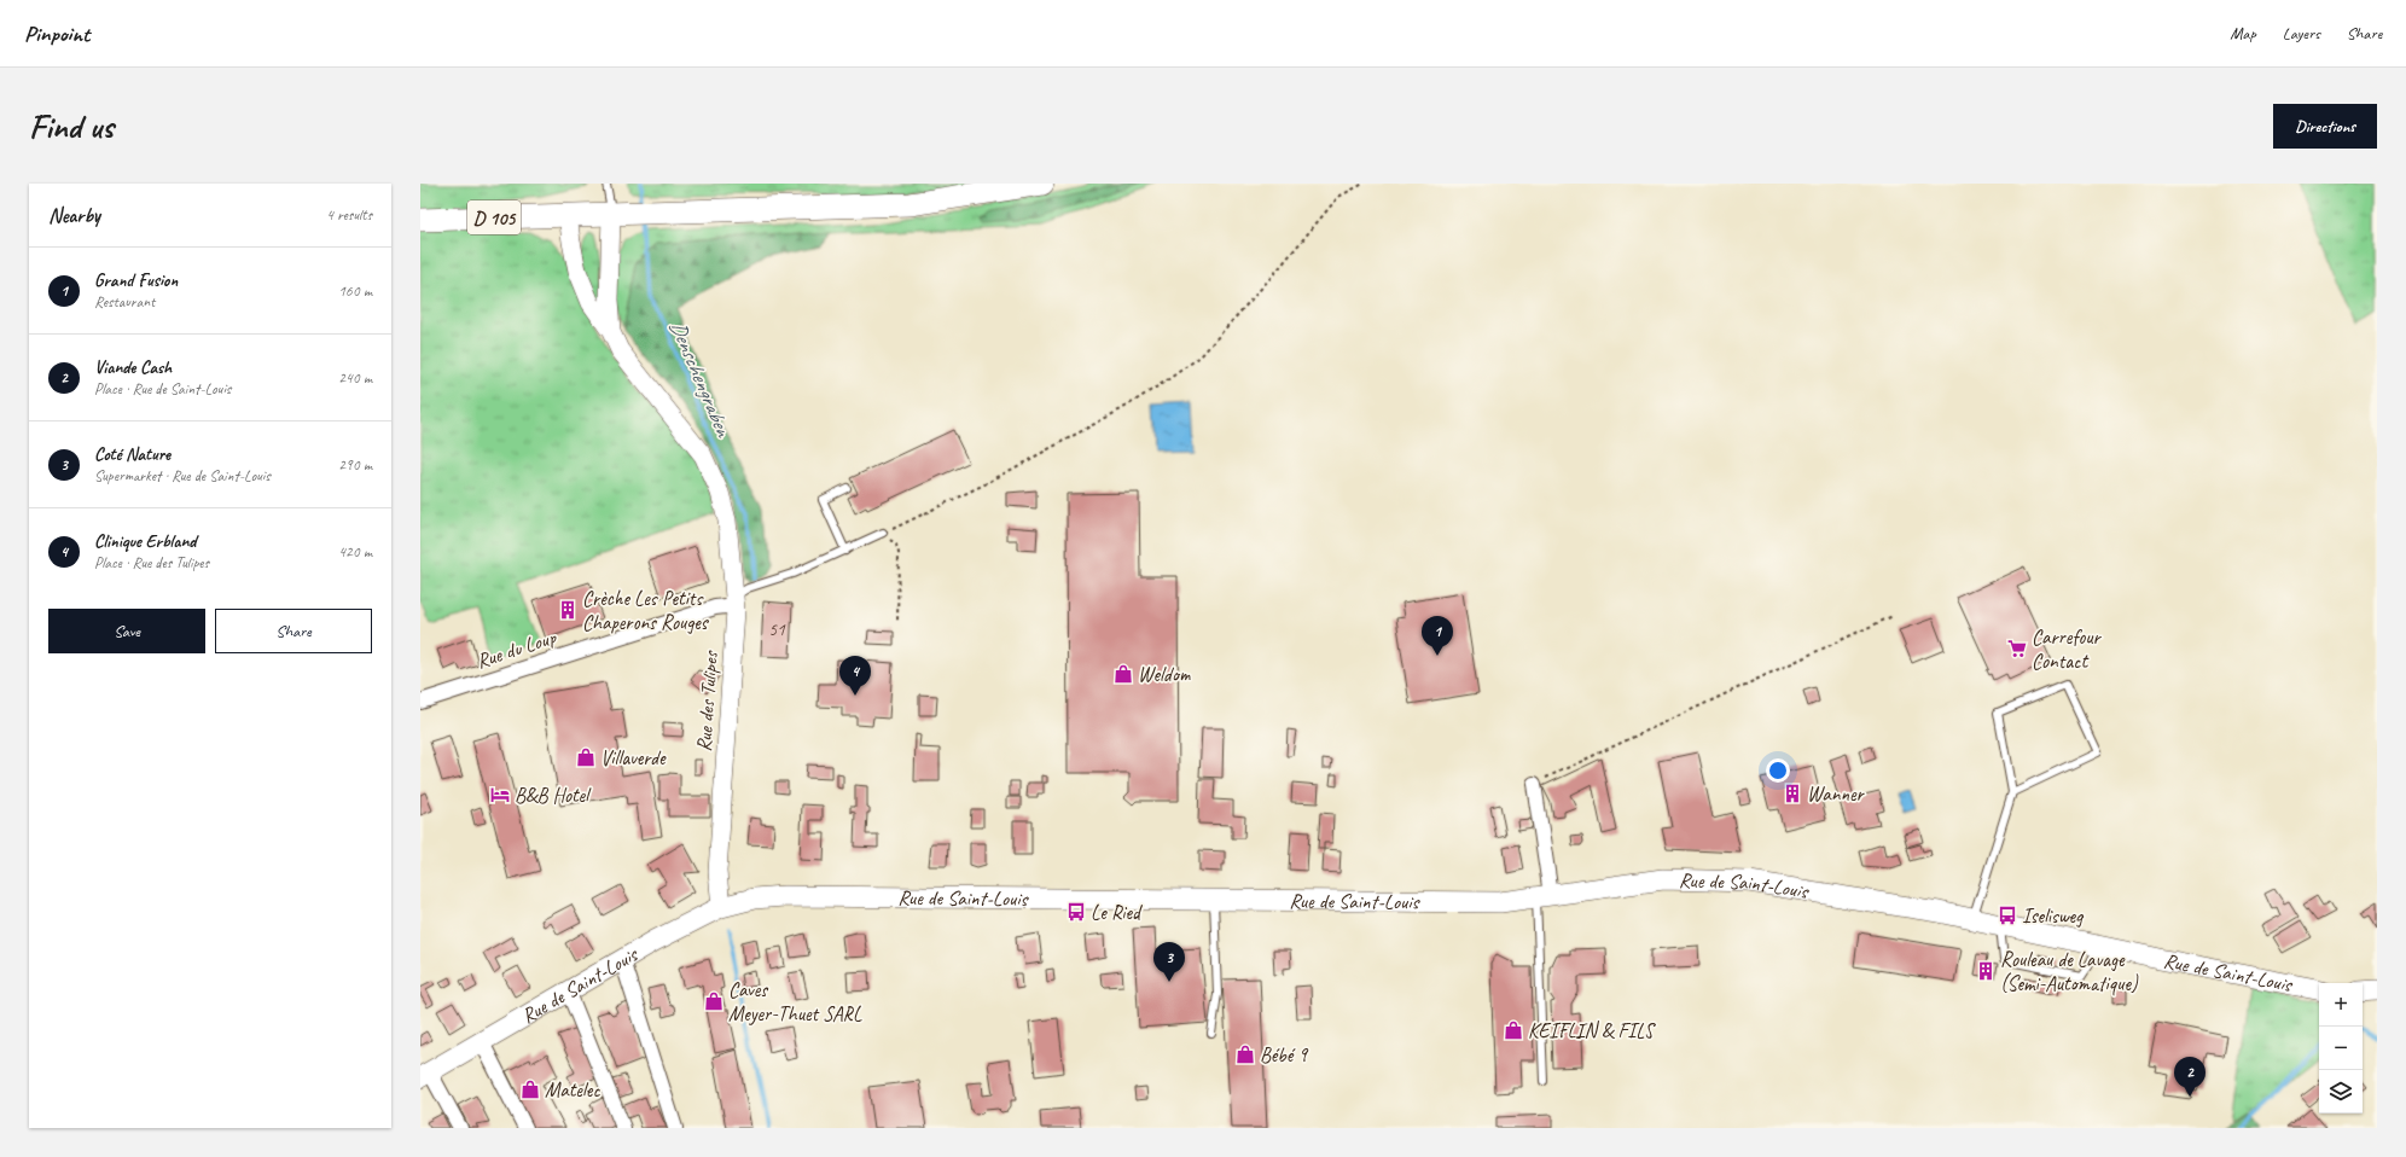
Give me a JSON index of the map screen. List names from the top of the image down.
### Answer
{
  "streets": {
    "main road": ["D 105", "Rue de Saint-Louis"],
    "street": ["Rue du Loup", "Rue des Tulipes"]
  },
  "crossings": [
    ["D 105", "Rue des Tulipes"],
    ["Rue du Loup", "Rue des Tulipes"],
    ["Rue des Tulipes", "Rue de Saint-Louis"]
  ],
  "water": ["Denschengraben"],
  "places": {
    "building": ["Crèche Les Petits Chaperons Rouges", "Wanner", "Rouleau de Lavage (Semi-Automatique)"],
    "supermarket": ["Carrefour Contact"],
    "shop": [
      "Weldom",
      "Villaverde",
      "Caves Meyer-Thuet SARL",
      "KEIFLIN & FILS",
      "Bébé 9",
      "Matelec"
    ],
    "hotel": ["B&B Hotel"],
    "bus stop": ["Le Ried", "Iselisweg"]
  },
  "house_numbers": ["51"],
  "page": {
    "header": "Pinpoint",
    "nav": ["Map", "Layers", "Share"],
    "buttons": [
      "Directions",
      ["Save", "Share"]
    ],
    "title": "Find us",
    "heading": ["Nearby", "4 results"],
    "list": [
      {
        "mark": "1",
        "name": "Grand Fusion",
        "note": "Restaurant",
        "value": "160 m"
      },
      {
        "mark": "2",
        "name": "Viande Cash",
        "note": "Place · Rue de Saint-Louis",
        "value": "240 m"
      },
      {
        "mark": "3",
        "name": "Coté Nature",
        "note": "Supermarket · Rue de Saint-Louis",
        "value": "290 m"
      },
      {
        "mark": "4",
        "name": "Clinique Erbland",
        "note": "Place · Rue des Tulipes",
        "value": "420 m"
      }
    ],
    "pins": [
      "1",
      "4",
      "3",
      "2"
    ],
    "map_buttons": ["+", "−"]
  }
}
